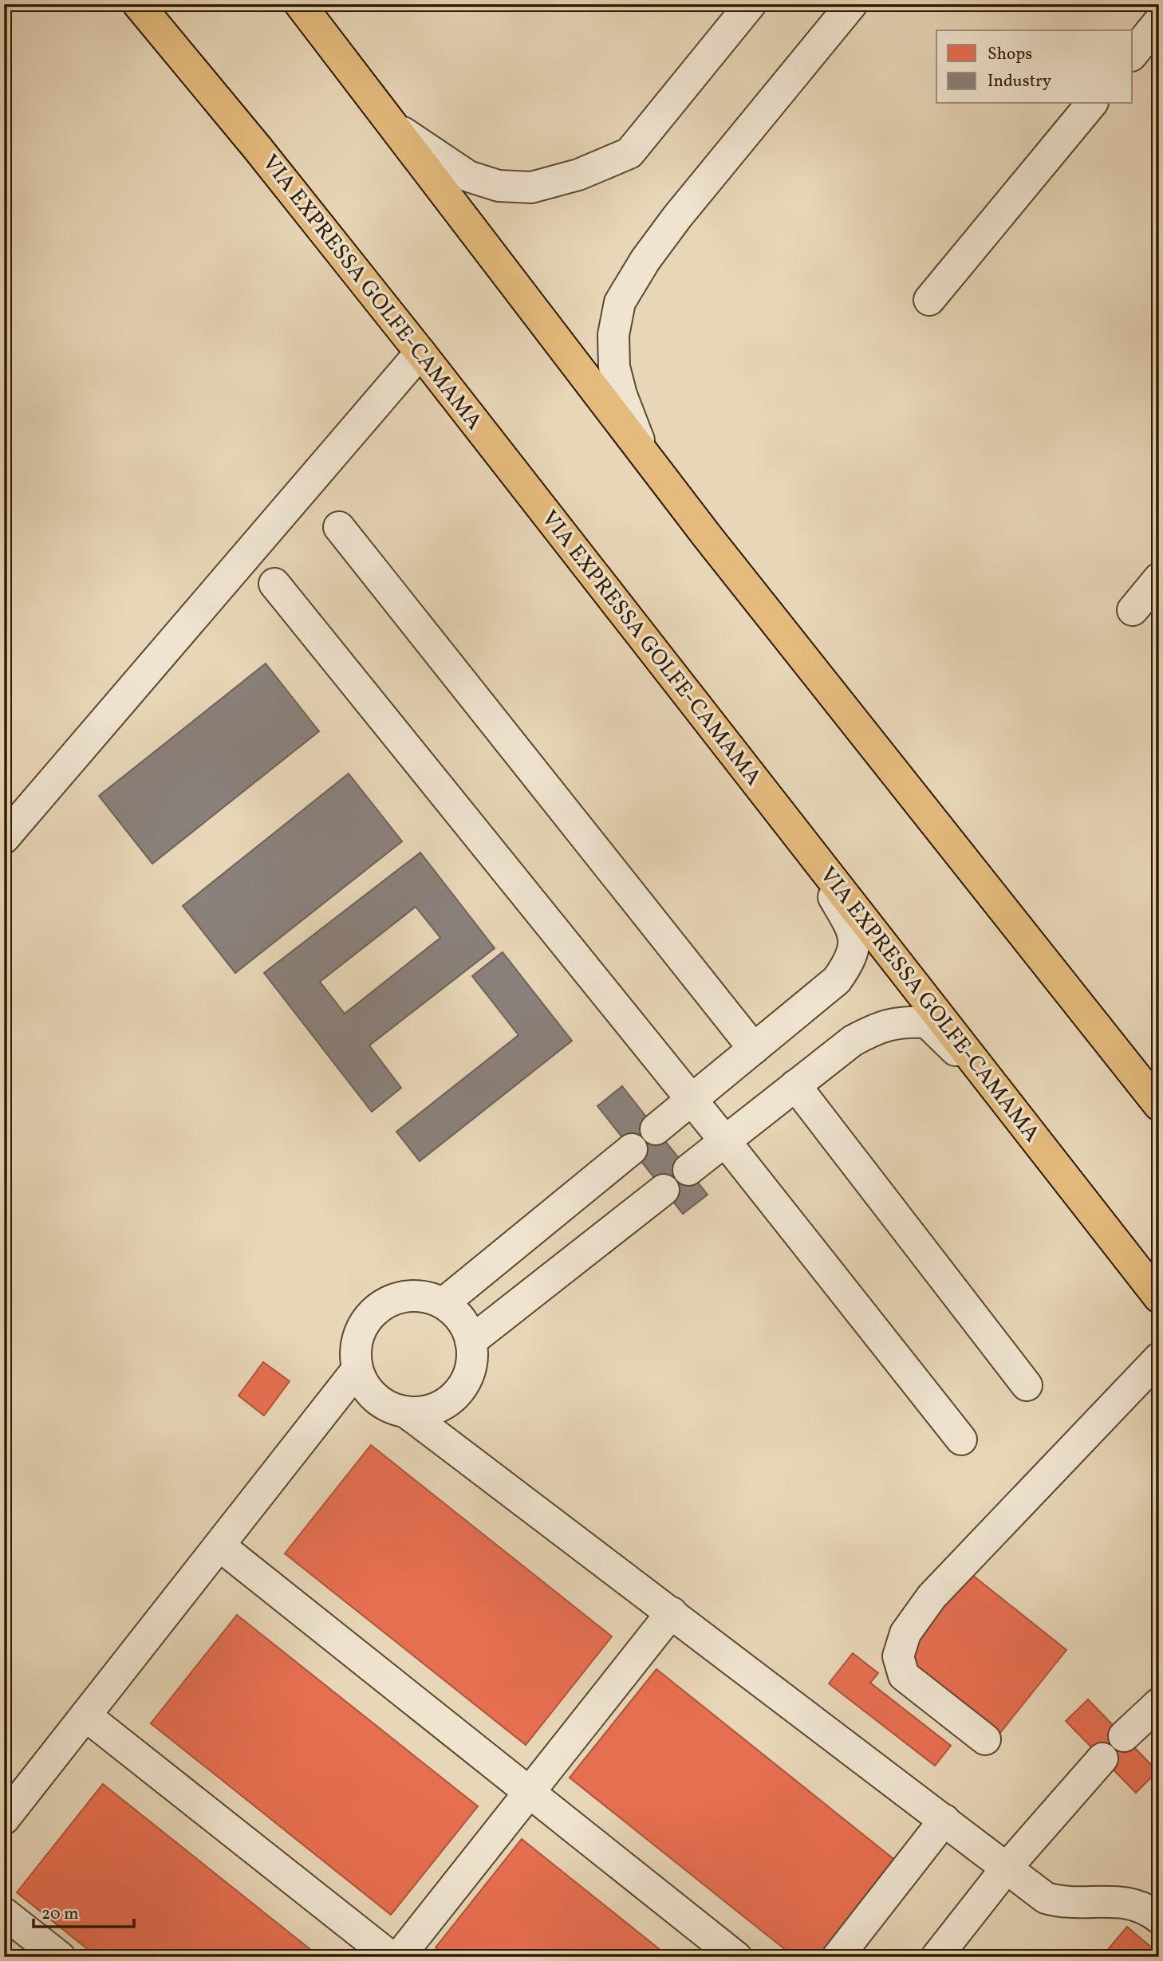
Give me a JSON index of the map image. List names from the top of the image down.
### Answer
{
  "streets": {
    "highway": ["VIA EXPRESSA GOLFE-CAMAMA"]
  },
  "legend": ["Shops", "Industry"],
  "scale_bar": "20 m"
}
